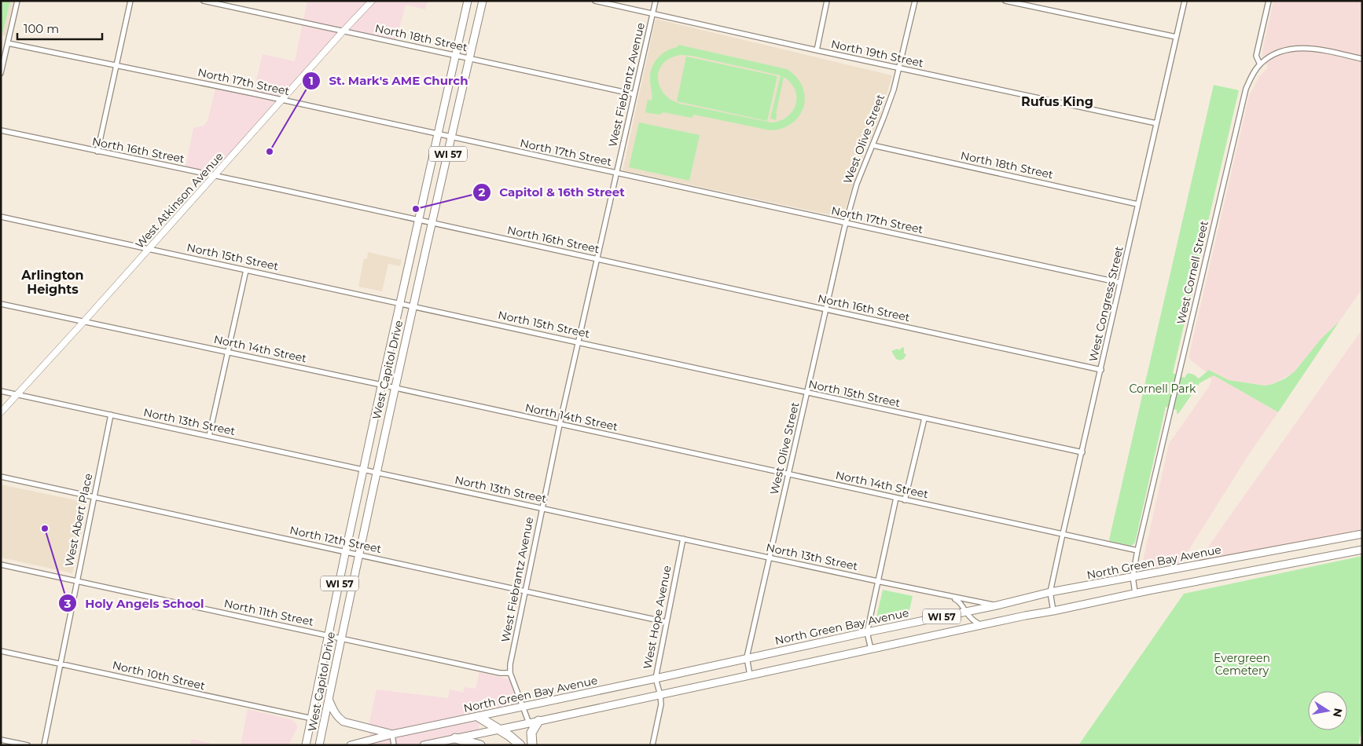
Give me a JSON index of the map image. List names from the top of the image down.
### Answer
{
  "streets": {
    "main road": ["WI 57", "West Capitol Drive", "North Green Bay Avenue"],
    "street": [
      "North 18th Street",
      "North 19th Street",
      "North 17th Street",
      "West Fiebrantz Avenue",
      "West Olive Street",
      "North 16th Street",
      "West Atkinson Avenue",
      "North 15th Street",
      "West Cornell Street",
      "West Congress Street",
      "North 14th Street",
      "North 13th Street",
      "West Abert Place",
      "North 12th Street",
      "North 11th Street",
      "West Hope Avenue",
      "North 10th Street"
    ]
  },
  "crossings": [
    ["North 18th Street", "West Fiebrantz Avenue"],
    ["North 18th Street", "West Olive Street"],
    ["North 18th Street", "West Atkinson Avenue"],
    ["North 18th Street", "West Congress Street"],
    ["North 18th Street", "West Capitol Drive"],
    ["North 19th Street", "West Fiebrantz Avenue"],
    ["North 19th Street", "West Olive Street"],
    ["North 19th Street", "West Congress Street"],
    ["North 17th Street", "West Fiebrantz Avenue"],
    ["North 17th Street", "West Olive Street"],
    ["North 17th Street", "West Atkinson Avenue"],
    ["North 17th Street", "West Congress Street"],
    ["North 17th Street", "West Capitol Drive"],
    ["West Fiebrantz Avenue", "North 16th Street"],
    ["West Fiebrantz Avenue", "WI 57"],
    ["West Fiebrantz Avenue", "North 15th Street"],
    ["West Fiebrantz Avenue", "North 14th Street"],
    ["West Fiebrantz Avenue", "North 13th Street"],
    ["West Fiebrantz Avenue", "North 12th Street"],
    ["West Fiebrantz Avenue", "North Green Bay Avenue"],
    ["West Fiebrantz Avenue", "North 11th Street"],
    ["West Olive Street", "North 16th Street"],
    ["West Olive Street", "WI 57"],
    ["West Olive Street", "North 15th Street"],
    ["West Olive Street", "North 14th Street"],
    ["West Olive Street", "North 13th Street"],
    ["West Olive Street", "North Green Bay Avenue"],
    ["North 16th Street", "West Atkinson Avenue"],
    ["North 16th Street", "West Congress Street"],
    ["North 16th Street", "West Capitol Drive"],
    ["WI 57", "West Cornell Street"],
    ["WI 57", "West Congress Street"],
    ["WI 57", "West Capitol Drive"],
    ["WI 57", "North Green Bay Avenue"],
    ["WI 57", "West Hope Avenue"],
    ["West Atkinson Avenue", "North 15th Street"],
    ["West Atkinson Avenue", "North 14th Street"],
    ["West Atkinson Avenue", "North 13th Street"],
    ["North 15th Street", "West Congress Street"],
    ["North 15th Street", "West Capitol Drive"],
    ["West Cornell Street", "North 14th Street"],
    ["West Cornell Street", "North Green Bay Avenue"],
    ["West Congress Street", "North 14th Street"],
    ["West Congress Street", "North Green Bay Avenue"],
    ["North 14th Street", "West Capitol Drive"],
    ["West Capitol Drive", "North 13th Street"],
    ["West Capitol Drive", "North 12th Street"],
    ["West Capitol Drive", "North 11th Street"],
    ["West Capitol Drive", "North 10th Street"],
    ["North 13th Street", "West Abert Place"],
    ["North 13th Street", "North Green Bay Avenue"],
    ["North 13th Street", "West Hope Avenue"],
    ["West Abert Place", "North 12th Street"],
    ["West Abert Place", "North 11th Street"],
    ["West Abert Place", "North 10th Street"],
    ["North 12th Street", "West Hope Avenue"],
    ["North Green Bay Avenue", "West Hope Avenue"]
  ],
  "districts": ["Rufus King", "Arlington Heights"],
  "parks": ["Cornell Park", "Evergreen Cemetery"],
  "places": ["St. Mark's AME Church", "Capitol & 16th Street", "Holy Angels School"],
  "scale_bar": "100 m",
  "north": "right"
}
